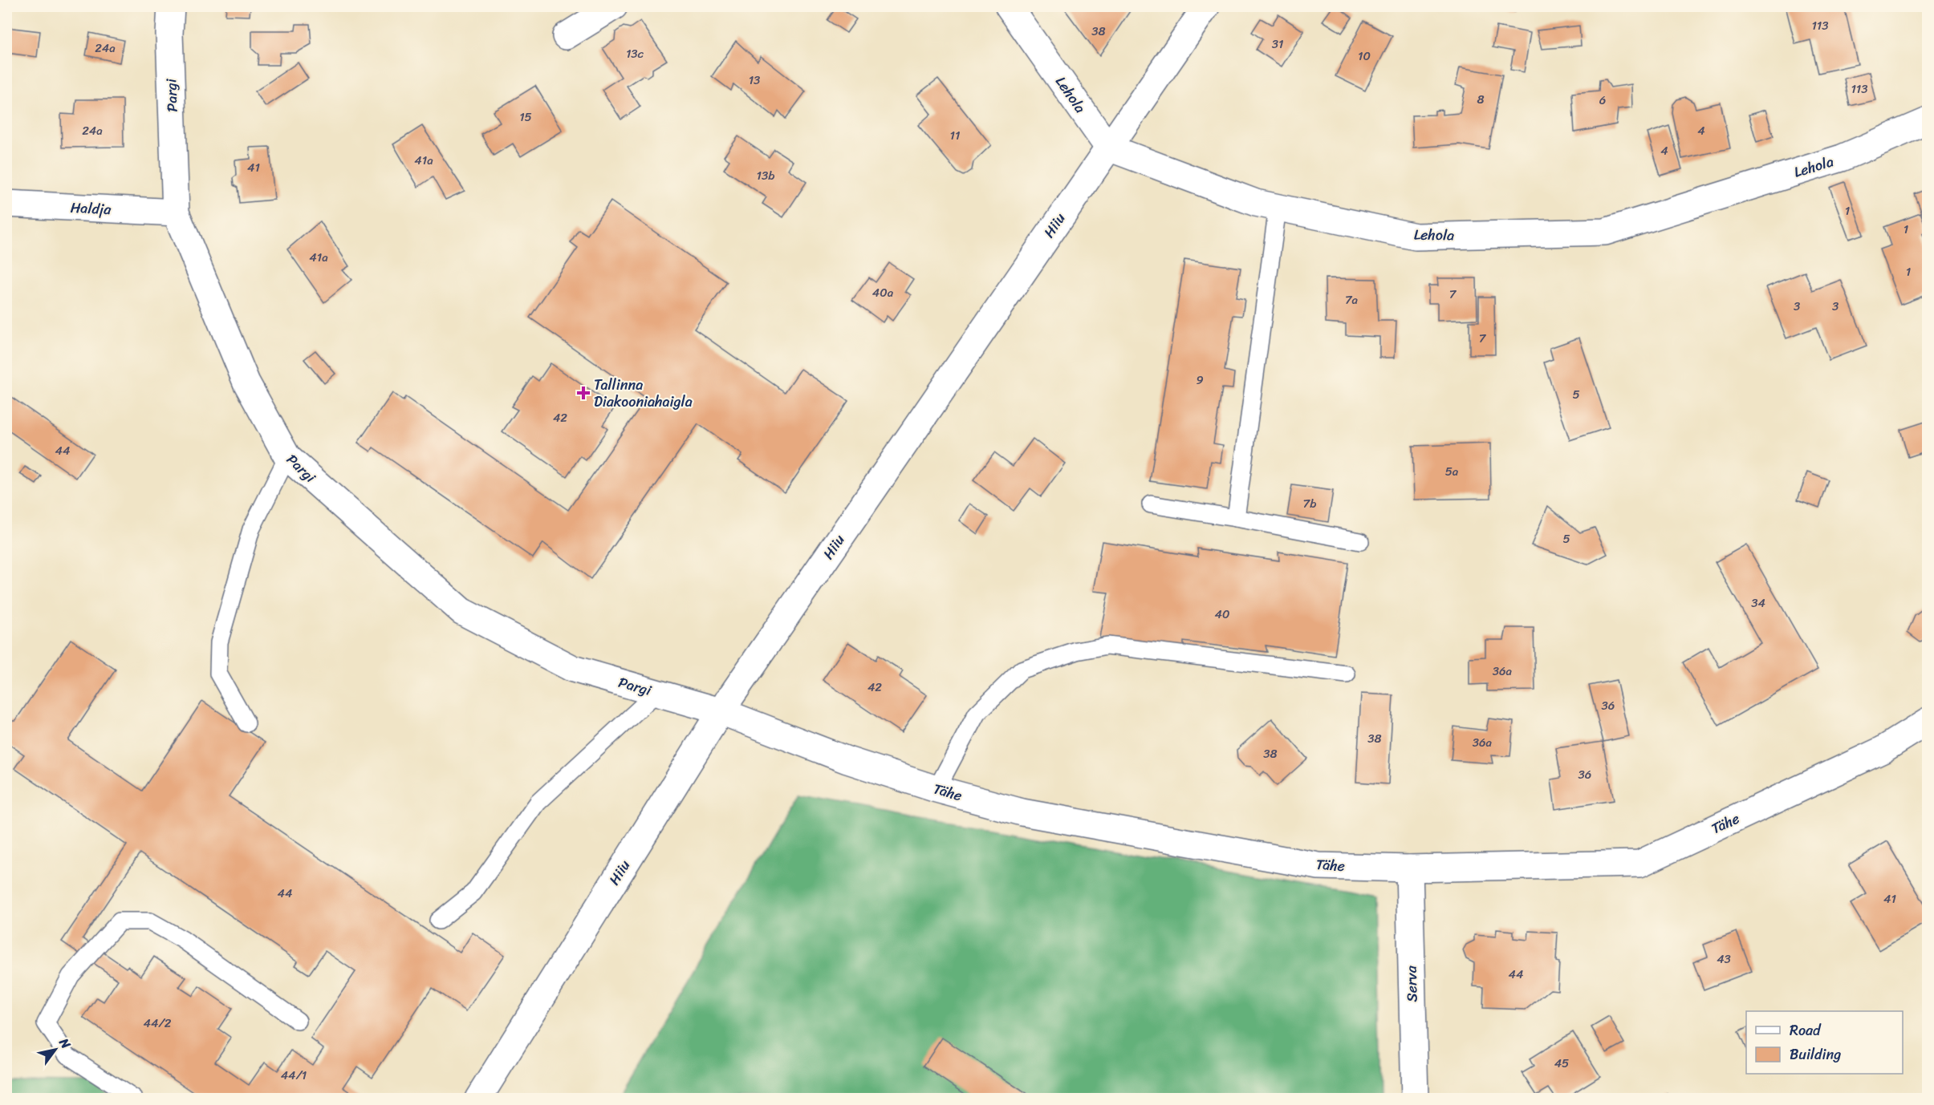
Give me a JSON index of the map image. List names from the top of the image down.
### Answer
{
  "streets": {
    "street": [
      "Lehola",
      "Pargi",
      "Haldja",
      "Hiiu",
      "Tähe",
      "Serva"
    ]
  },
  "crossings": [
    ["Lehola", "Hiiu"],
    ["Pargi", "Haldja"],
    ["Pargi", "Hiiu"],
    ["Pargi", "Tähe"],
    ["Hiiu", "Tähe"],
    ["Tähe", "Serva"]
  ],
  "places": {
    "health": ["Tallinna Diakooniahaigla"]
  },
  "house_numbers": [
    "113",
    "38",
    "31",
    "24a",
    "13c",
    "10",
    "13",
    "113",
    "8",
    "6",
    "15",
    "24a",
    "4",
    "11",
    "4",
    "41a",
    "41",
    "13b",
    "1",
    "1",
    "41a",
    "1",
    "40a",
    "7",
    "7a",
    "3",
    "3",
    "7",
    "9",
    "5",
    "42",
    "44",
    "5a",
    "7b",
    "5",
    "34",
    "40",
    "36a",
    "42",
    "36",
    "38",
    "36a",
    "38",
    "36",
    "44",
    "41",
    "43",
    "44",
    "44/2",
    "45",
    "44/1"
  ],
  "legend": ["Road", "Building"],
  "north": "top right"
}
